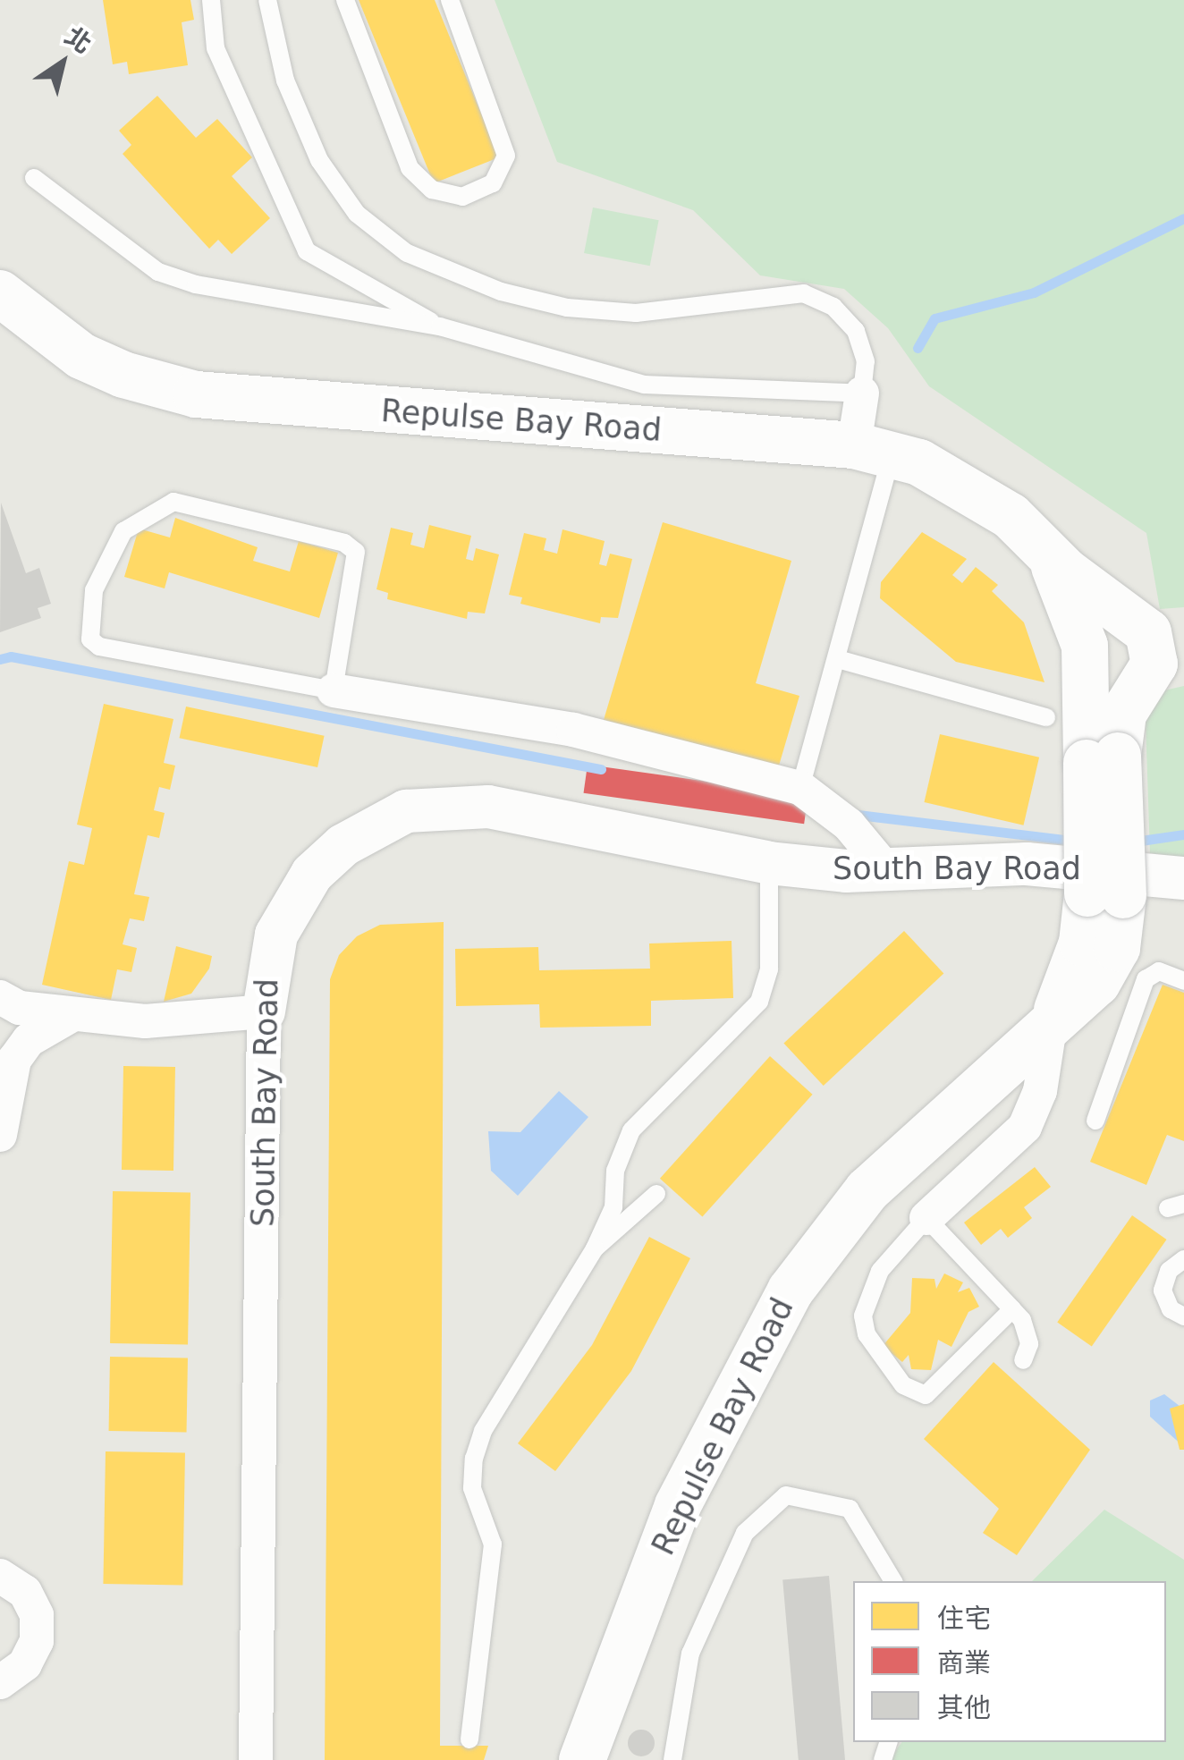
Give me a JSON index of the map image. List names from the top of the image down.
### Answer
{
  "streets": {
    "main road": ["Repulse Bay Road"],
    "street": ["South Bay Road"]
  },
  "legend": ["住宅", "商業", "其他"],
  "north": "top right"
}
